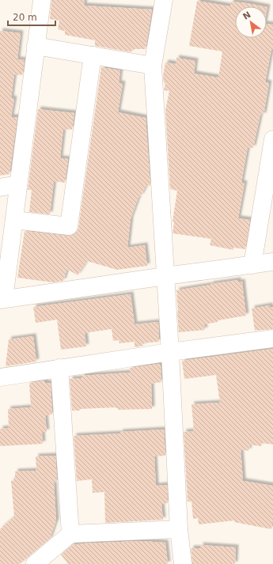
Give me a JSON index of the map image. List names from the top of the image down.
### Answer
{
  "scale_bar": "20 m",
  "north": "top left"
}
